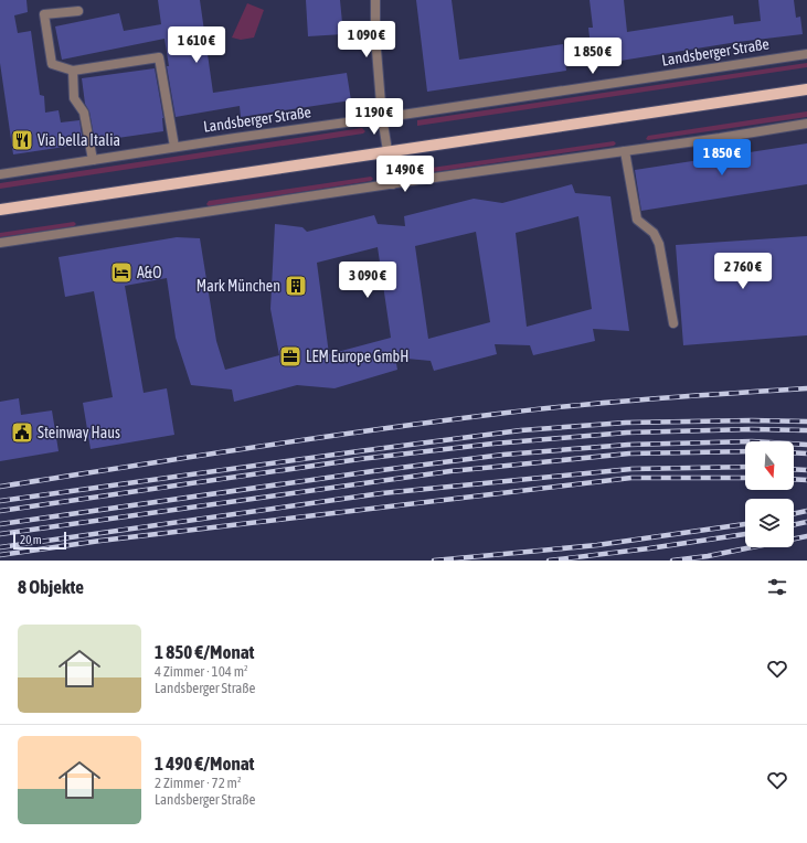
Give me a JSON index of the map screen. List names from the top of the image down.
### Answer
{
  "streets": {
    "street": ["Landsberger Straße"]
  },
  "places": {
    "restaurant": ["Via bella Italia"],
    "hotel": ["A&O"],
    "building": ["Mark München"],
    "office": ["LEM Europe GmbH"],
    "public building": ["Steinway Haus"]
  },
  "scale_bar": "20 m",
  "north": "bottom",
  "page": {
    "price": [
      "1 090 €",
      "1 610 €",
      "1 850 €",
      "1 190 €",
      "1 850 €",
      "1 490 €",
      "2 760 €",
      "3 090 €"
    ],
    "scale": "20 m",
    "heading": "8 Objekte",
    "list": [
      {
        "name": "1 850 €/Monat",
        "note": "4 Zimmer · 104 m² · Landsberger Straße"
      },
      {
        "name": "1 490 €/Monat",
        "note": "2 Zimmer · 72 m² · Landsberger Straße"
      }
    ]
  }
}
